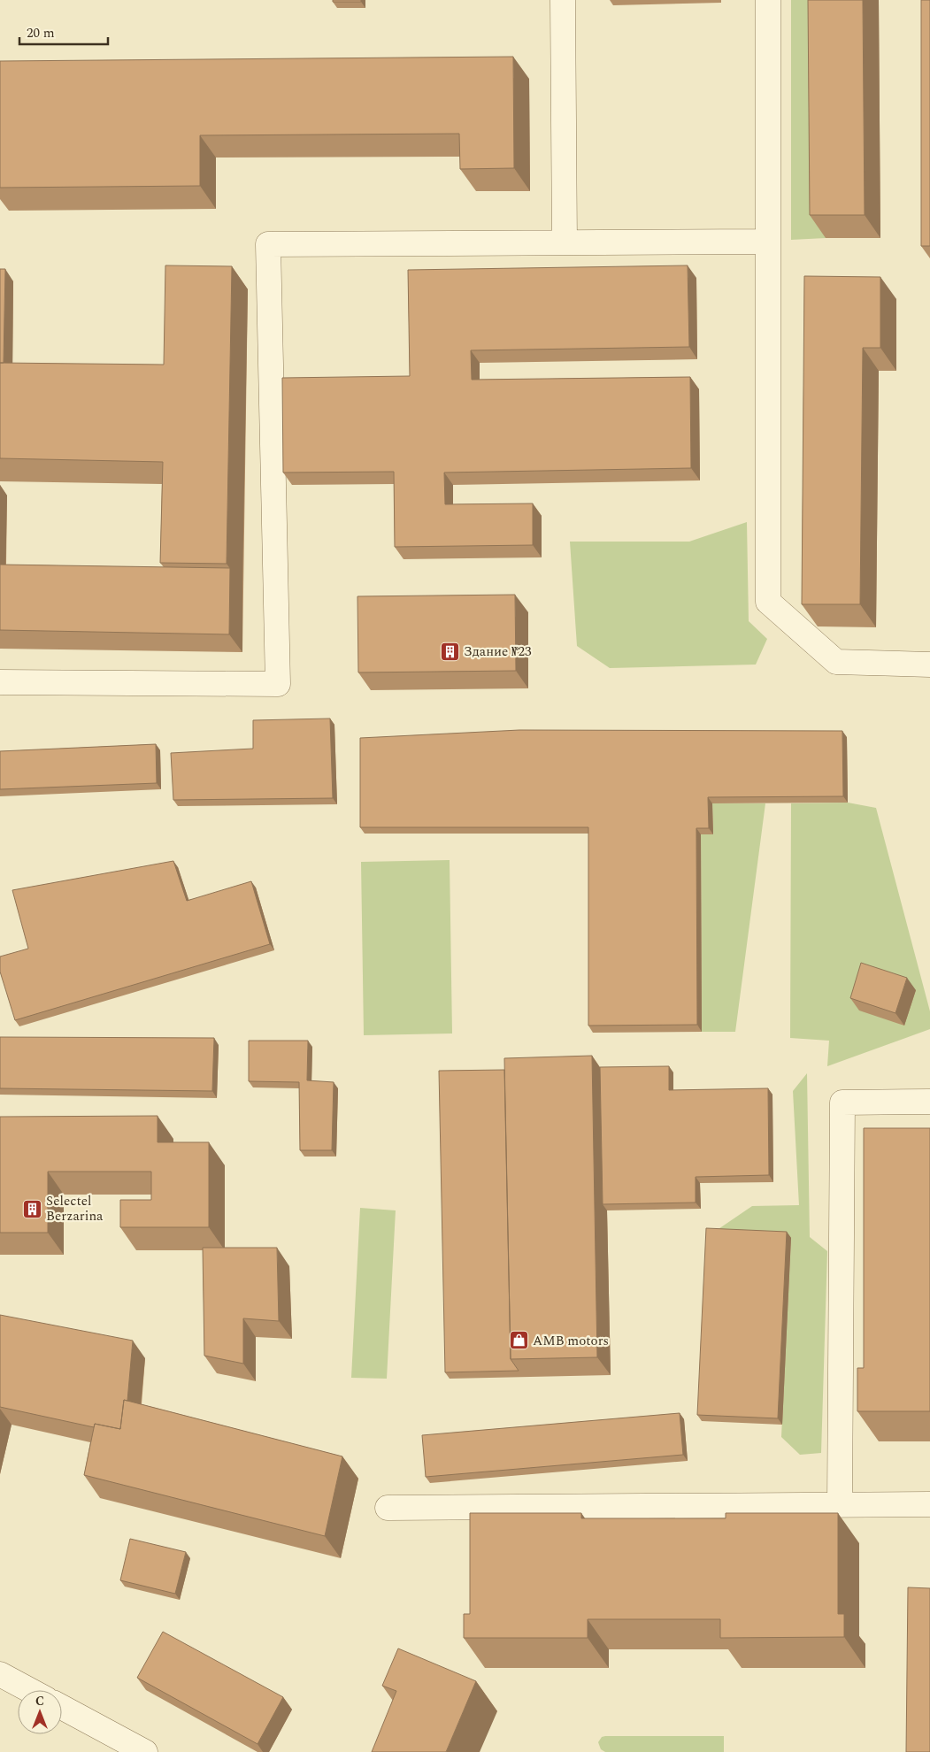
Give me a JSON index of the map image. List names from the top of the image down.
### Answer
{
  "places": {
    "building": ["Здание №23", "Selectel Berzarina"],
    "shop": ["AMB motors"]
  },
  "scale_bar": "20 m",
  "north": "top"
}
